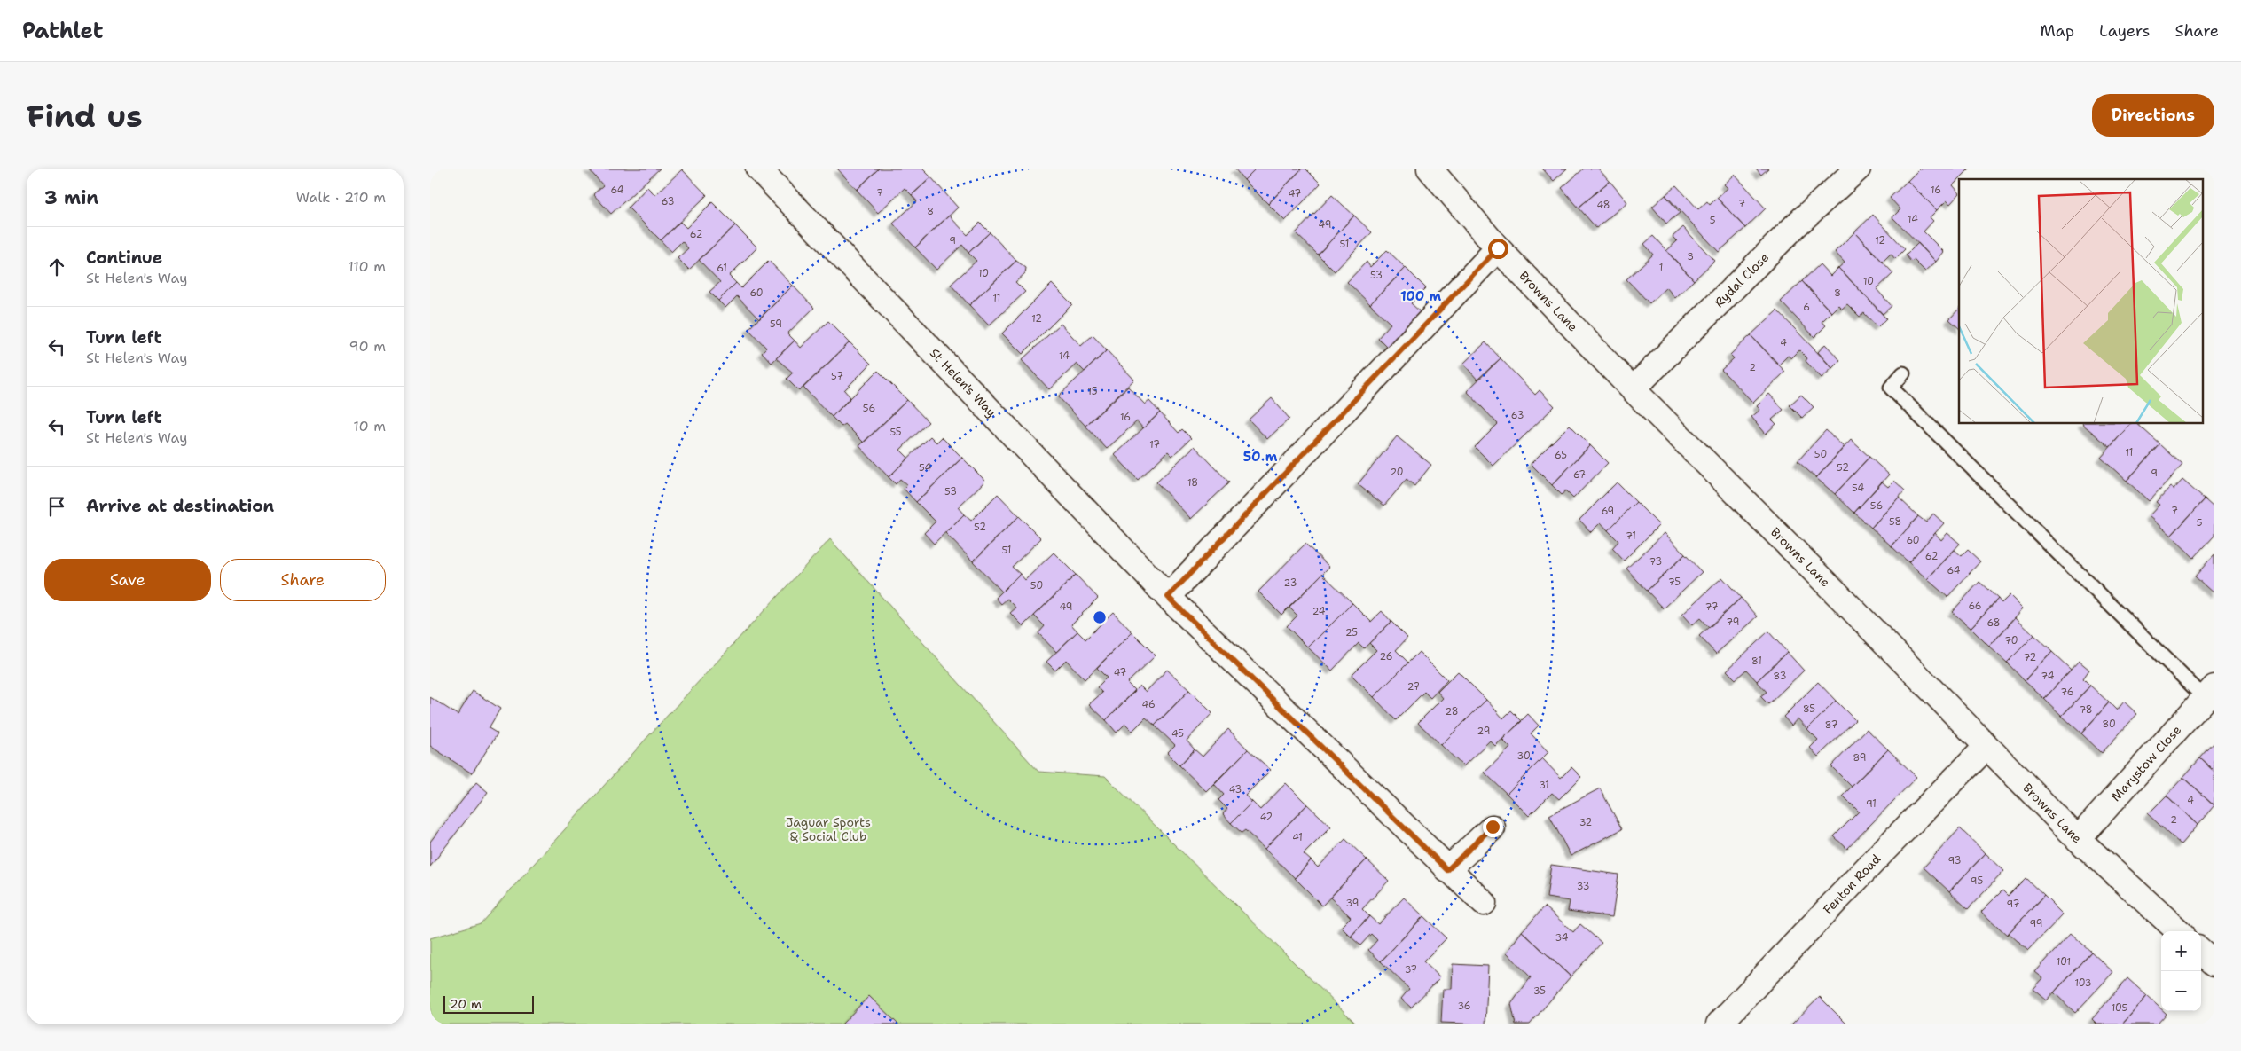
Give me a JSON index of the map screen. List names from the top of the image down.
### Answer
{
  "streets": {
    "street": [
      "Rydal Close",
      "Browns Lane",
      "St Helen's Way",
      "Marystow Close",
      "Fenton Road"
    ]
  },
  "crossings": [
    ["Rydal Close", "Browns Lane"],
    ["Browns Lane", "Marystow Close"],
    ["Browns Lane", "Fenton Road"]
  ],
  "parks": ["Jaguar Sports & Social Club"],
  "house_numbers": [
    "64",
    "16",
    "7",
    "47",
    "63",
    "7",
    "48",
    "8",
    "14",
    "5",
    "49",
    "62",
    "9",
    "12",
    "51",
    "3",
    "1",
    "61",
    "10",
    "53",
    "10",
    "60",
    "8",
    "11",
    "6",
    "12",
    "59",
    "4",
    "14",
    "2",
    "57",
    "15",
    "56",
    "63",
    "16",
    "55",
    "17",
    "11",
    "50",
    "65",
    "54",
    "52",
    "20",
    "9",
    "67",
    "18",
    "54",
    "53",
    "56",
    "7",
    "69",
    "58",
    "5",
    "52",
    "71",
    "60",
    "51",
    "62",
    "73",
    "64",
    "75",
    "23",
    "50",
    "66",
    "49",
    "77",
    "24",
    "79",
    "68",
    "25",
    "70",
    "26",
    "72",
    "81",
    "47",
    "83",
    "74",
    "27",
    "76",
    "46",
    "85",
    "78",
    "28",
    "80",
    "87",
    "29",
    "45",
    "30",
    "89",
    "31",
    "43",
    "4",
    "91",
    "42",
    "2",
    "32",
    "41",
    "93",
    "95",
    "33",
    "39",
    "97",
    "99",
    "34",
    "101",
    "37",
    "103",
    "35",
    "36",
    "105"
  ],
  "scale_bar": "20 m",
  "page": {
    "header": "Pathlet",
    "nav": ["Map", "Layers", "Share"],
    "buttons": [
      "Directions",
      ["Save", "Share"]
    ],
    "title": "Find us",
    "heading": ["3 min", "Walk · 210 m"],
    "list": [
      ["Continue", "St Helen's Way", "110 m"],
      ["Turn left", "St Helen's Way", "90 m"],
      ["Turn left", "St Helen's Way", "10 m"],
      "Arrive at destination"
    ],
    "map_buttons": ["+", "−"],
    "scale": "20 m"
  },
  "rings": ["100 m", "50 m"]
}
